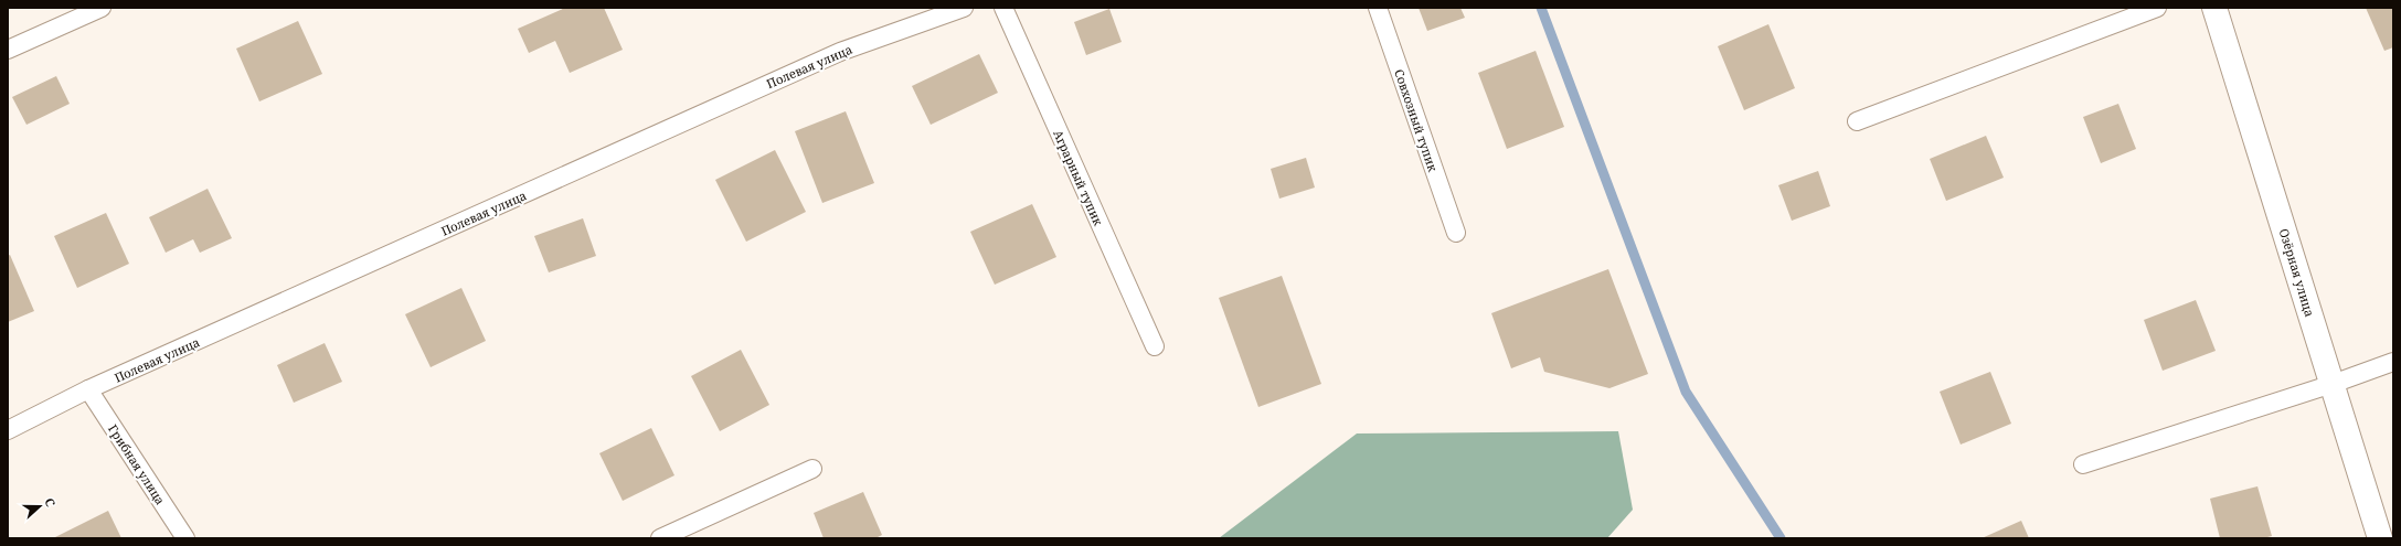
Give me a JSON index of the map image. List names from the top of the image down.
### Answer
{
  "streets": {
    "street": ["Озёрная улица"],
    "lane": [
      "Полевая улица",
      "Совхозный тупик",
      "Аграрный тупик",
      "Грибная улица"
    ]
  },
  "crossings": [
    ["Полевая улица", "Грибная улица"]
  ],
  "north": "right"
}
